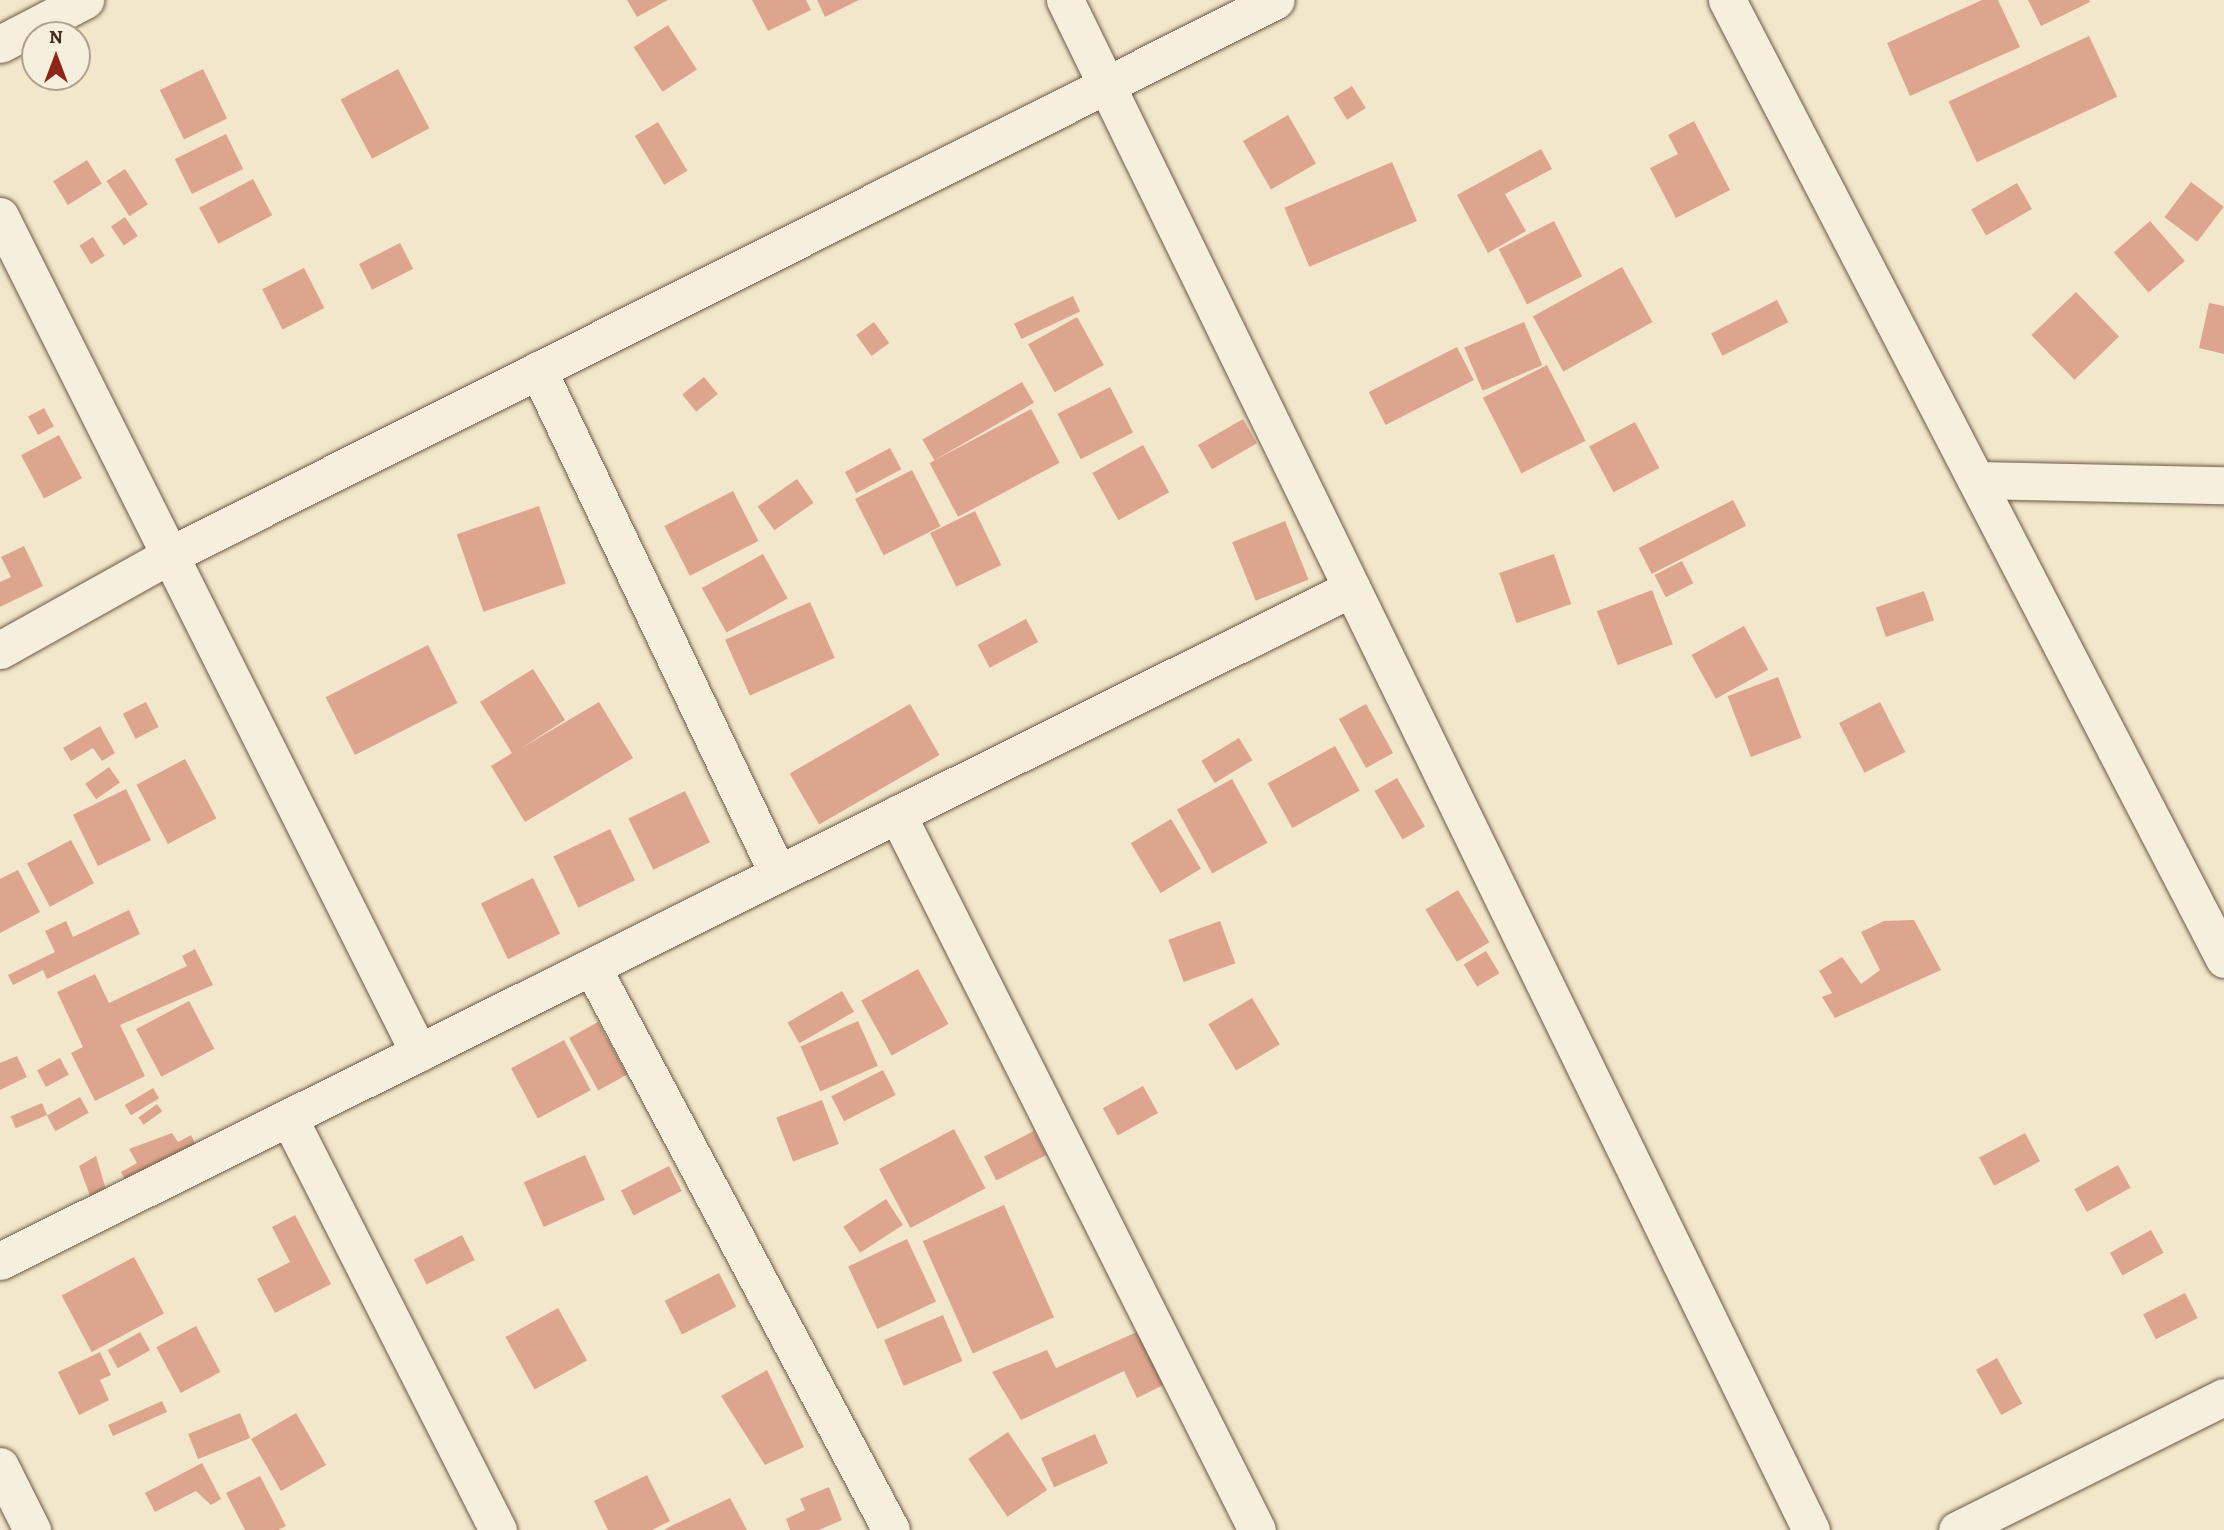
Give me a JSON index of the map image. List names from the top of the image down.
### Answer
{
  "north": "top"
}
